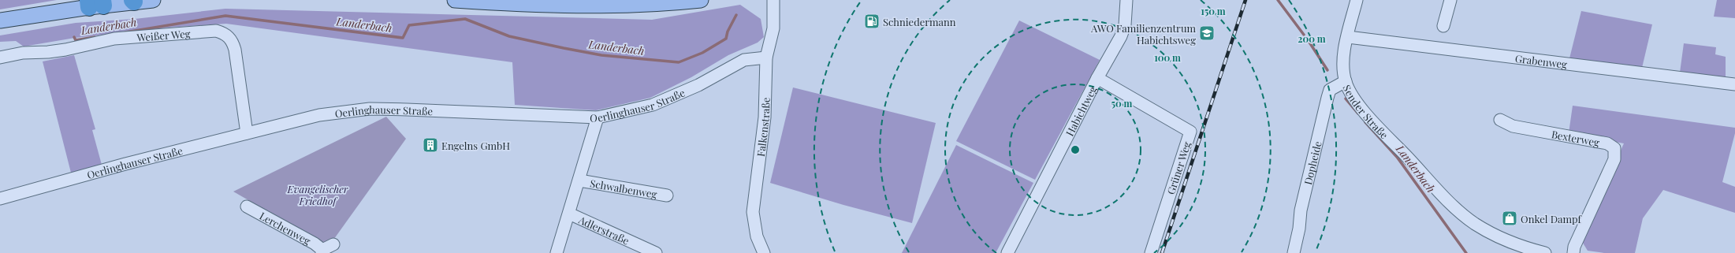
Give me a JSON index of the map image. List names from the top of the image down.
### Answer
{
  "streets": {
    "street": [
      "Weißer Weg",
      "Grabenweg",
      "Oerlinghauser Straße",
      "Sender Straße",
      "Habichtweg",
      "Falkenstraße",
      "Bexterweg",
      "Dopheide",
      "Grüner Weg",
      "Schwalbenweg",
      "Lerchenweg",
      "Adlerstraße"
    ]
  },
  "crossings": [
    ["Weißer Weg", "Oerlinghauser Straße"],
    ["Grabenweg", "Sender Straße"],
    ["Oerlinghauser Straße", "Falkenstraße"],
    ["Oerlinghauser Straße", "Schwalbenweg"],
    ["Sender Straße", "Dopheide"],
    ["Habichtweg", "Grüner Weg"],
    ["Schwalbenweg", "Adlerstraße"]
  ],
  "water": ["Landerbach"],
  "parks": ["Evangelischer Friedhof"],
  "places": {
    "fuel station": ["Schniedermann"],
    "school or university": ["AWO Familienzentrum Habichtsweg"],
    "building": ["Engelns GmbH"],
    "shop": ["Onkel Dampf"]
  },
  "rings": [
    "150 m",
    "200 m",
    "100 m",
    "50 m"
  ]
}
